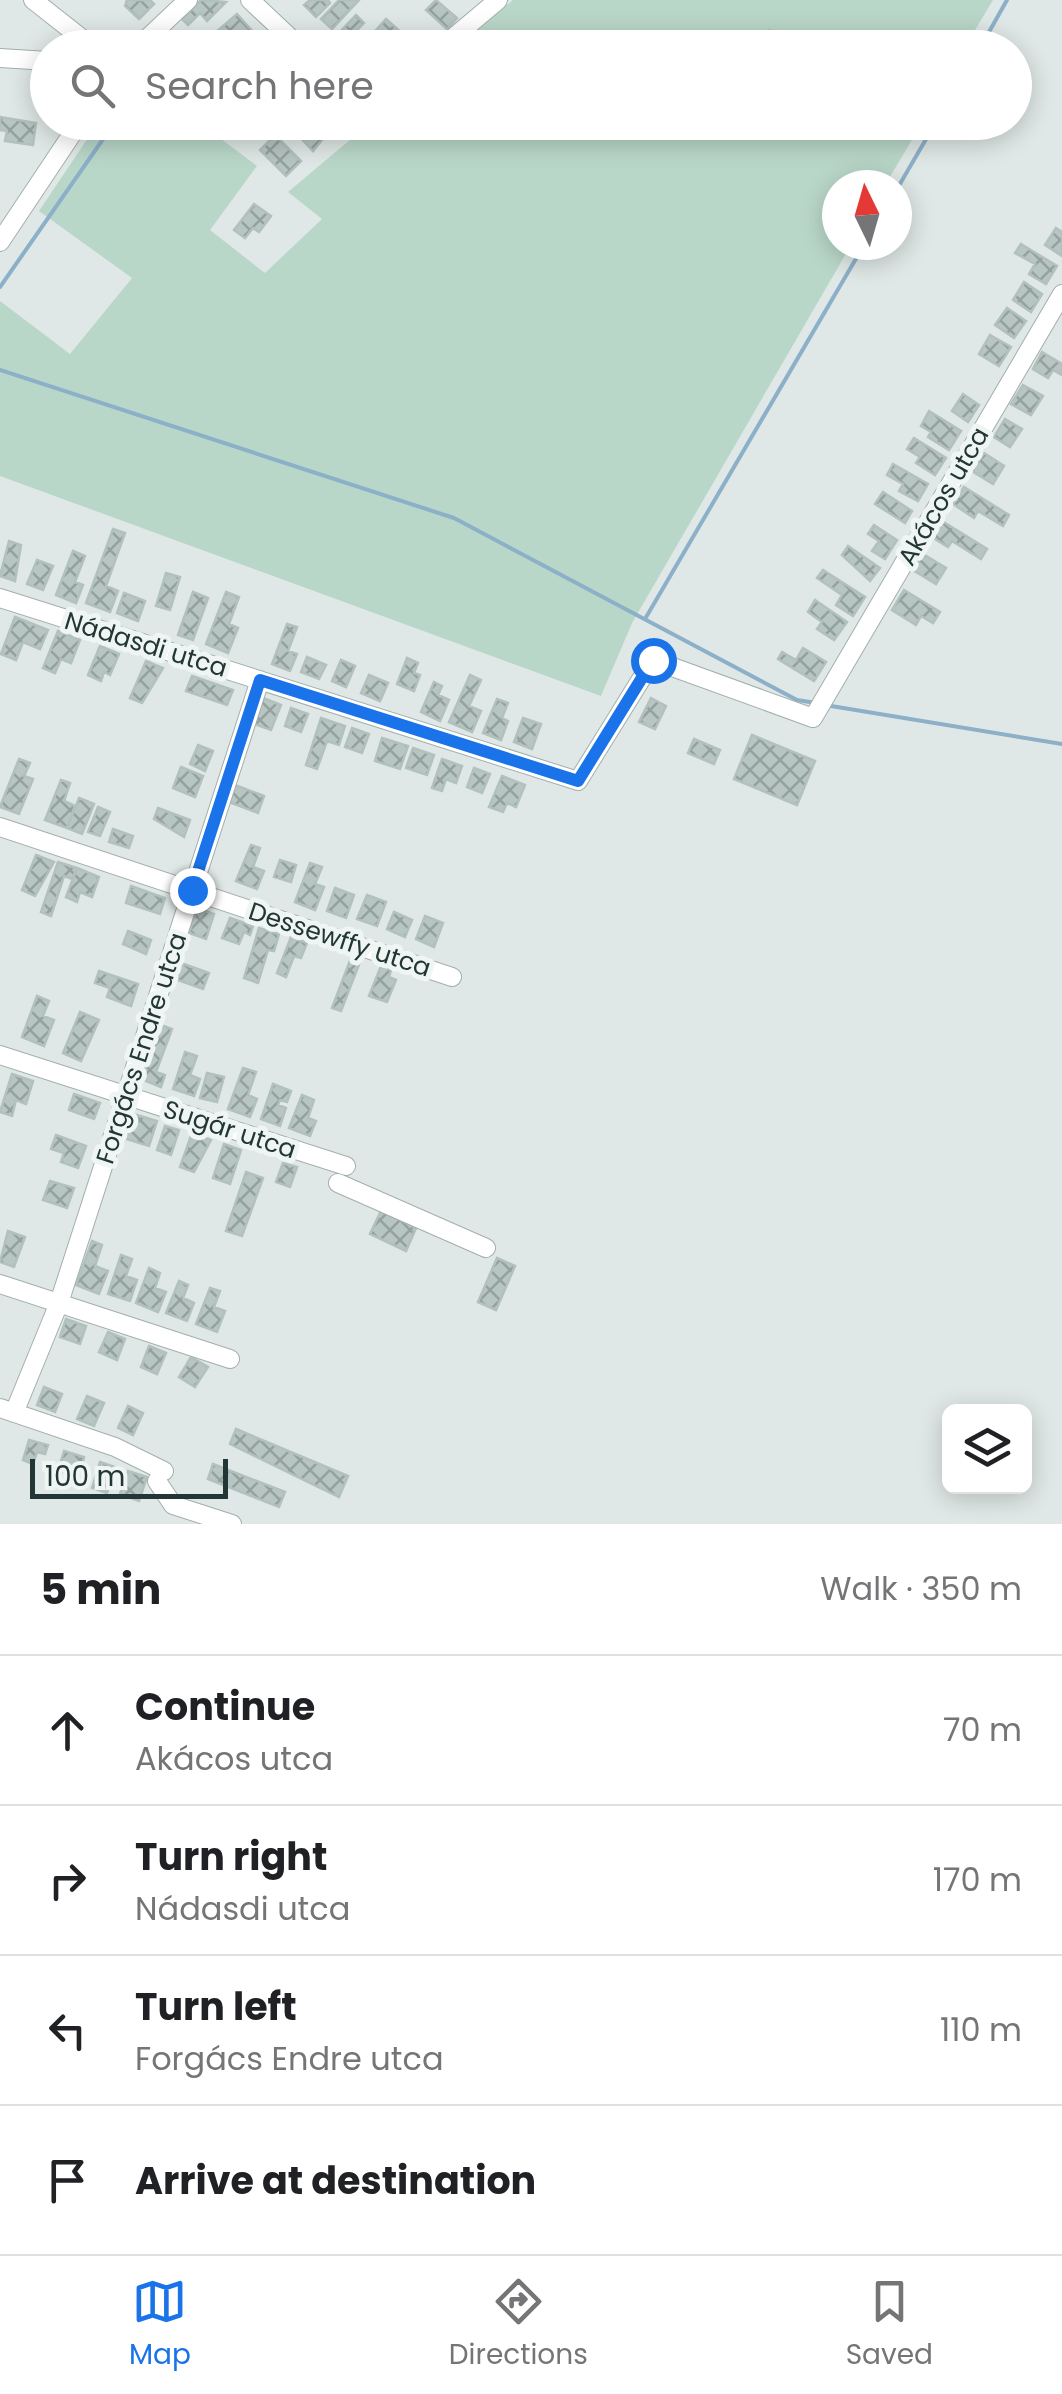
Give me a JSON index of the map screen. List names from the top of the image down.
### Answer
{
  "streets": {
    "street": [
      "Akácos utca",
      "Nádasdi utca",
      "Dessewffy utca",
      "Forgács Endre utca",
      "Sugár utca"
    ]
  },
  "crossings": [
    ["Akácos utca", "Nádasdi utca"],
    ["Nádasdi utca", "Forgács Endre utca"],
    ["Dessewffy utca", "Forgács Endre utca"],
    ["Forgács Endre utca", "Sugár utca"]
  ],
  "scale_bar": "100 m",
  "north": "top",
  "page": {
    "search": "Search here",
    "scale": "100 m",
    "heading": ["5 min", "Walk · 350 m"],
    "list": [
      ["Continue", "Akácos utca", "70 m"],
      ["Turn right", "Nádasdi utca", "170 m"],
      ["Turn left", "Forgács Endre utca", "110 m"],
      "Arrive at destination"
    ],
    "nav": ["Map", "Directions", "Saved"]
  }
}
